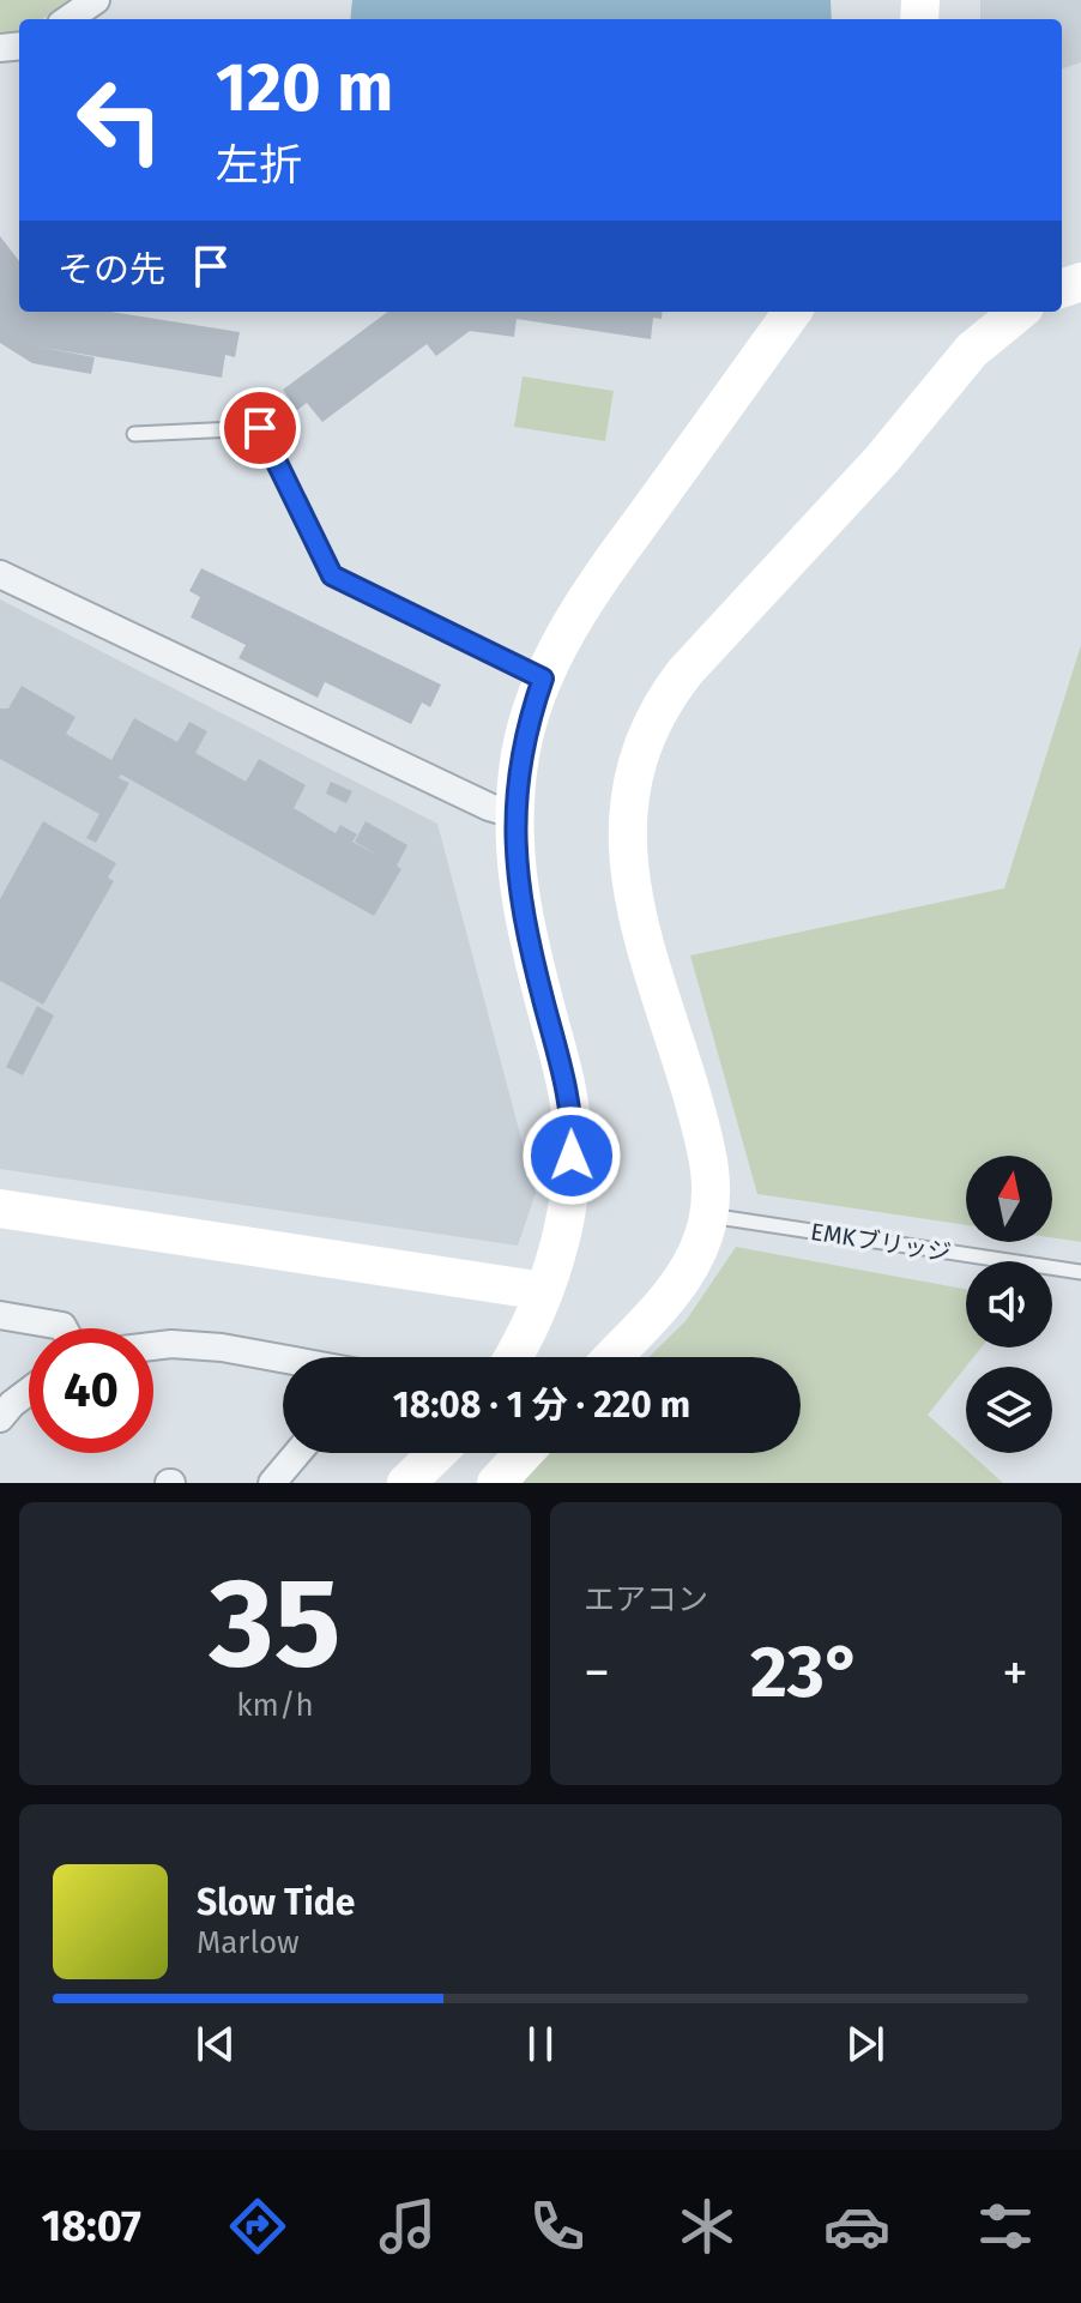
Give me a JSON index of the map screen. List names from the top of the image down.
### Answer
{
  "streets": {
    "lane": ["EMKブリッジ"]
  },
  "north": "top",
  "page": {
    "turn": ["120 m", "左折"],
    "then": "その先",
    "limit": "40",
    "trip": "18:08 · 1 分 · 220 m",
    "tile": [
      ["35", "km/h"],
      "エアコン"
    ],
    "heat": ["−", "23°", "+"],
    "song": ["Slow Tide", "Marlow"],
    "tabs": "18:07"
  }
}
